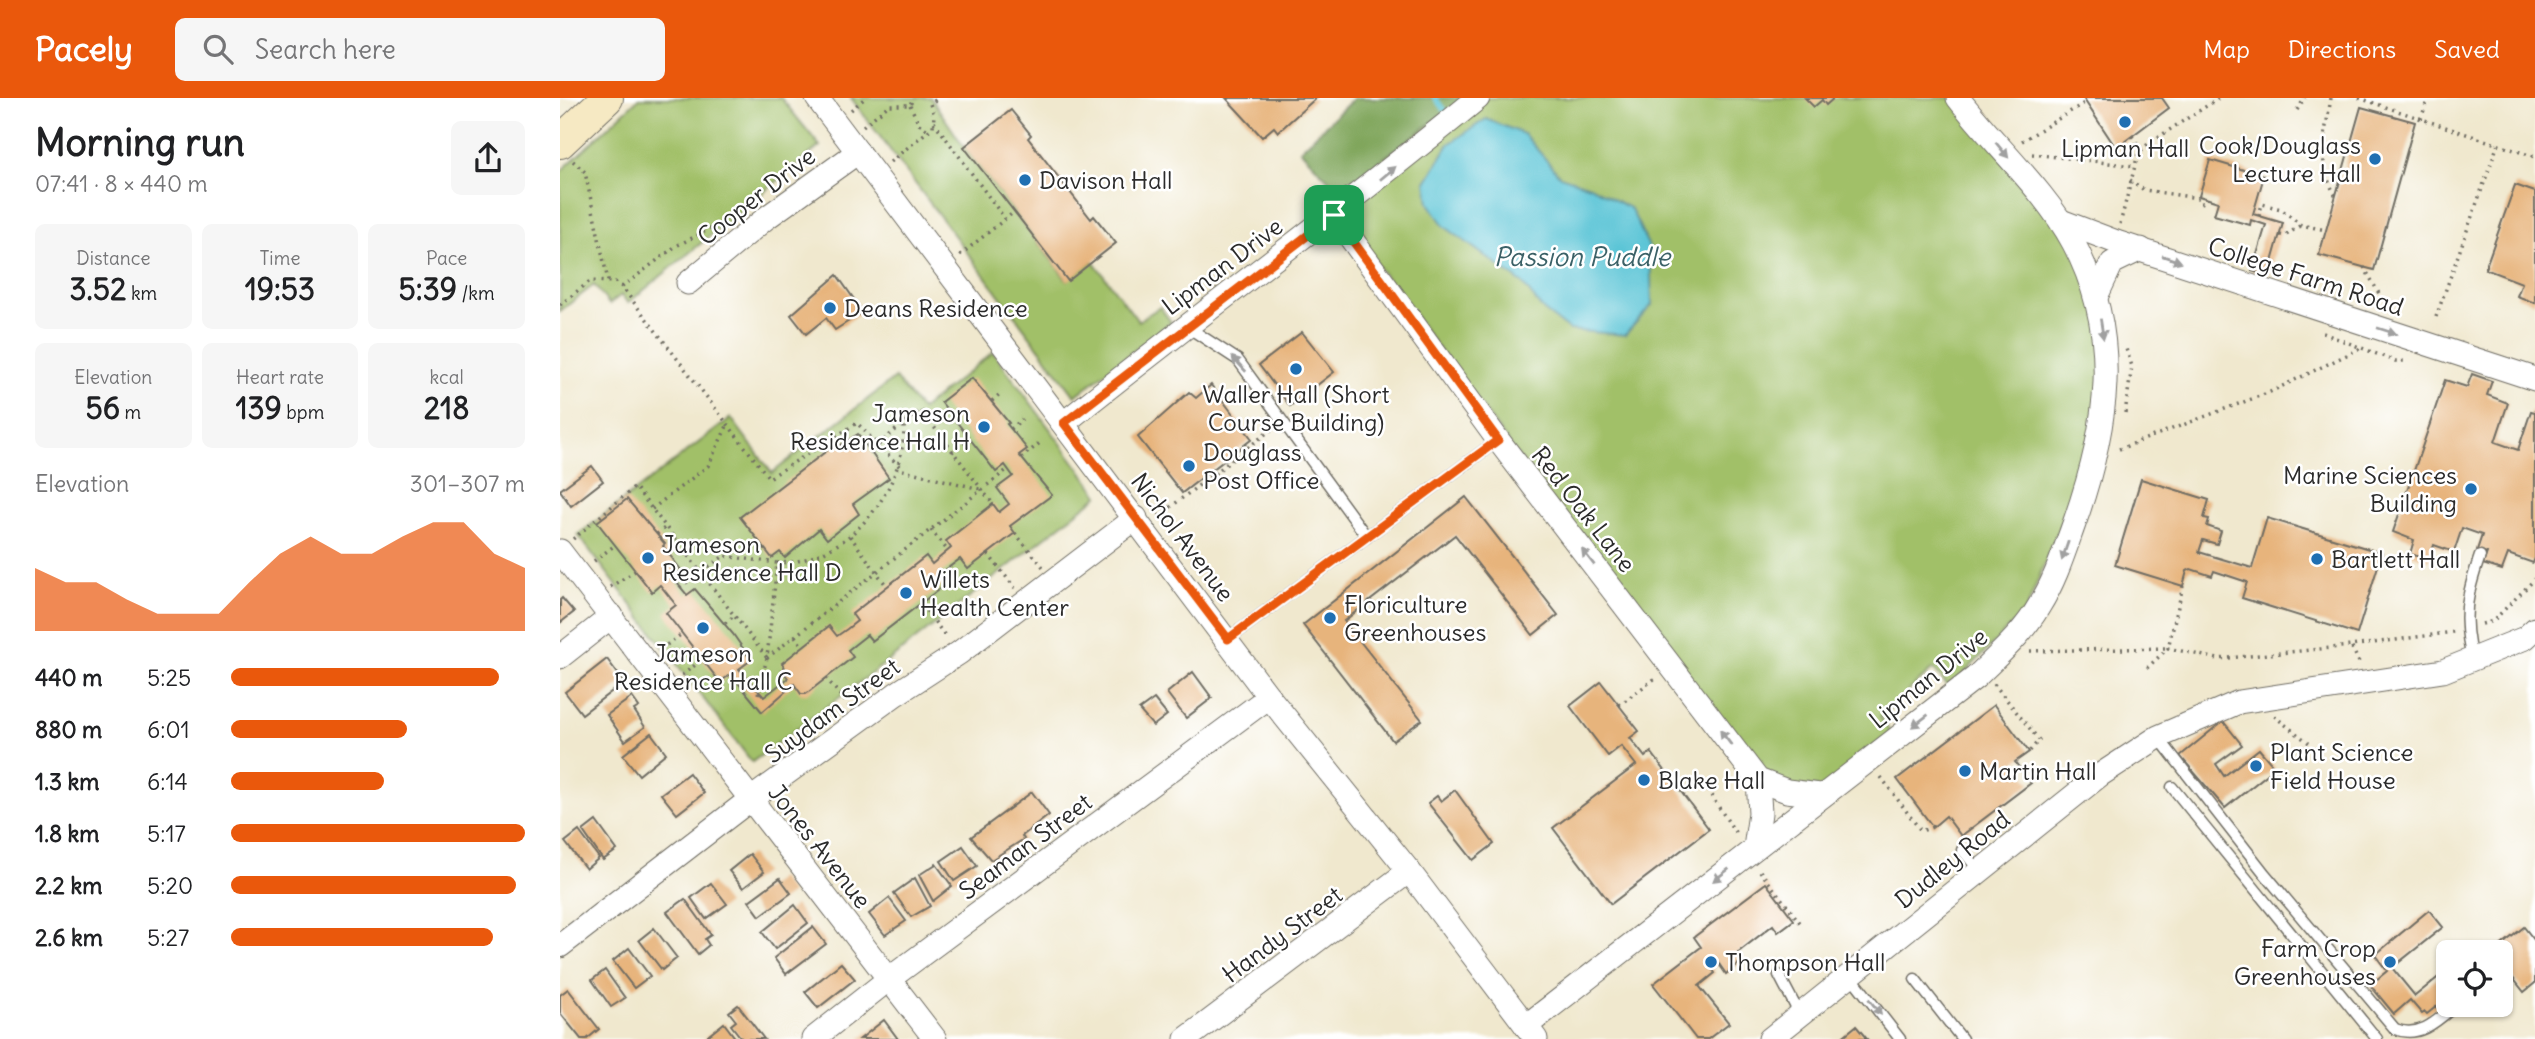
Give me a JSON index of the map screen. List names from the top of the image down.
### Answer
{
  "streets": {
    "street": [
      "Cooper Drive",
      "Lipman Drive",
      "College Farm Road",
      "Red Oak Lane",
      "Nichol Avenue",
      "Suydam Street",
      "Jones Avenue",
      "Seaman Street",
      "Dudley Road",
      "Handy Street"
    ]
  },
  "crossings": [
    ["Cooper Drive", "Nichol Avenue"],
    ["Lipman Drive", "College Farm Road"],
    ["Lipman Drive", "Red Oak Lane"],
    ["Lipman Drive", "Nichol Avenue"],
    ["Nichol Avenue", "Suydam Street"],
    ["Nichol Avenue", "Seaman Street"],
    ["Nichol Avenue", "Handy Street"],
    ["Suydam Street", "Jones Avenue"],
    ["Jones Avenue", "Seaman Street"]
  ],
  "one_way": ["College Farm Road", "Red Oak Lane"],
  "water": ["Passion Puddle"],
  "places": [
    "Lipman Hall",
    "Cook/Douglass Lecture Hall",
    "Davison Hall",
    "Deans Residence",
    "Waller Hall (Short Course Building)",
    "Jameson Residence Hall H",
    "Douglass Post Office",
    "Marine Sciences Building",
    "Jameson Residence Hall D",
    "Bartlett Hall",
    "Willets Health Center",
    "Floriculture Greenhouses",
    "Jameson Residence Hall C",
    "Plant Science Field House",
    "Martin Hall",
    "Blake Hall",
    "Thompson Hall",
    "Farm Crop Greenhouses"
  ],
  "page": {
    "header": "Pacely",
    "search": "Search here",
    "nav": ["Map", "Directions", "Saved"],
    "heading": ["Morning run", "07:41 · 8 × 440 m"],
    "stats": [
      ["Distance", "3.52 km"],
      ["Time", "19:53"],
      ["Pace", "5:39 /km"],
      ["Elevation", "56 m"],
      ["Heart rate", "139 bpm"],
      ["kcal", "218"]
    ],
    "chart": ["Elevation", "301–307 m"],
    "list": [
      {
        "name": "440 m",
        "note": "5:25"
      },
      {
        "name": "880 m",
        "note": "6:01"
      },
      {
        "name": "1.3 km",
        "note": "6:14"
      },
      {
        "name": "1.8 km",
        "note": "5:17"
      },
      {
        "name": "2.2 km",
        "note": "5:20"
      },
      {
        "name": "2.6 km",
        "note": "5:27"
      }
    ]
  }
}
